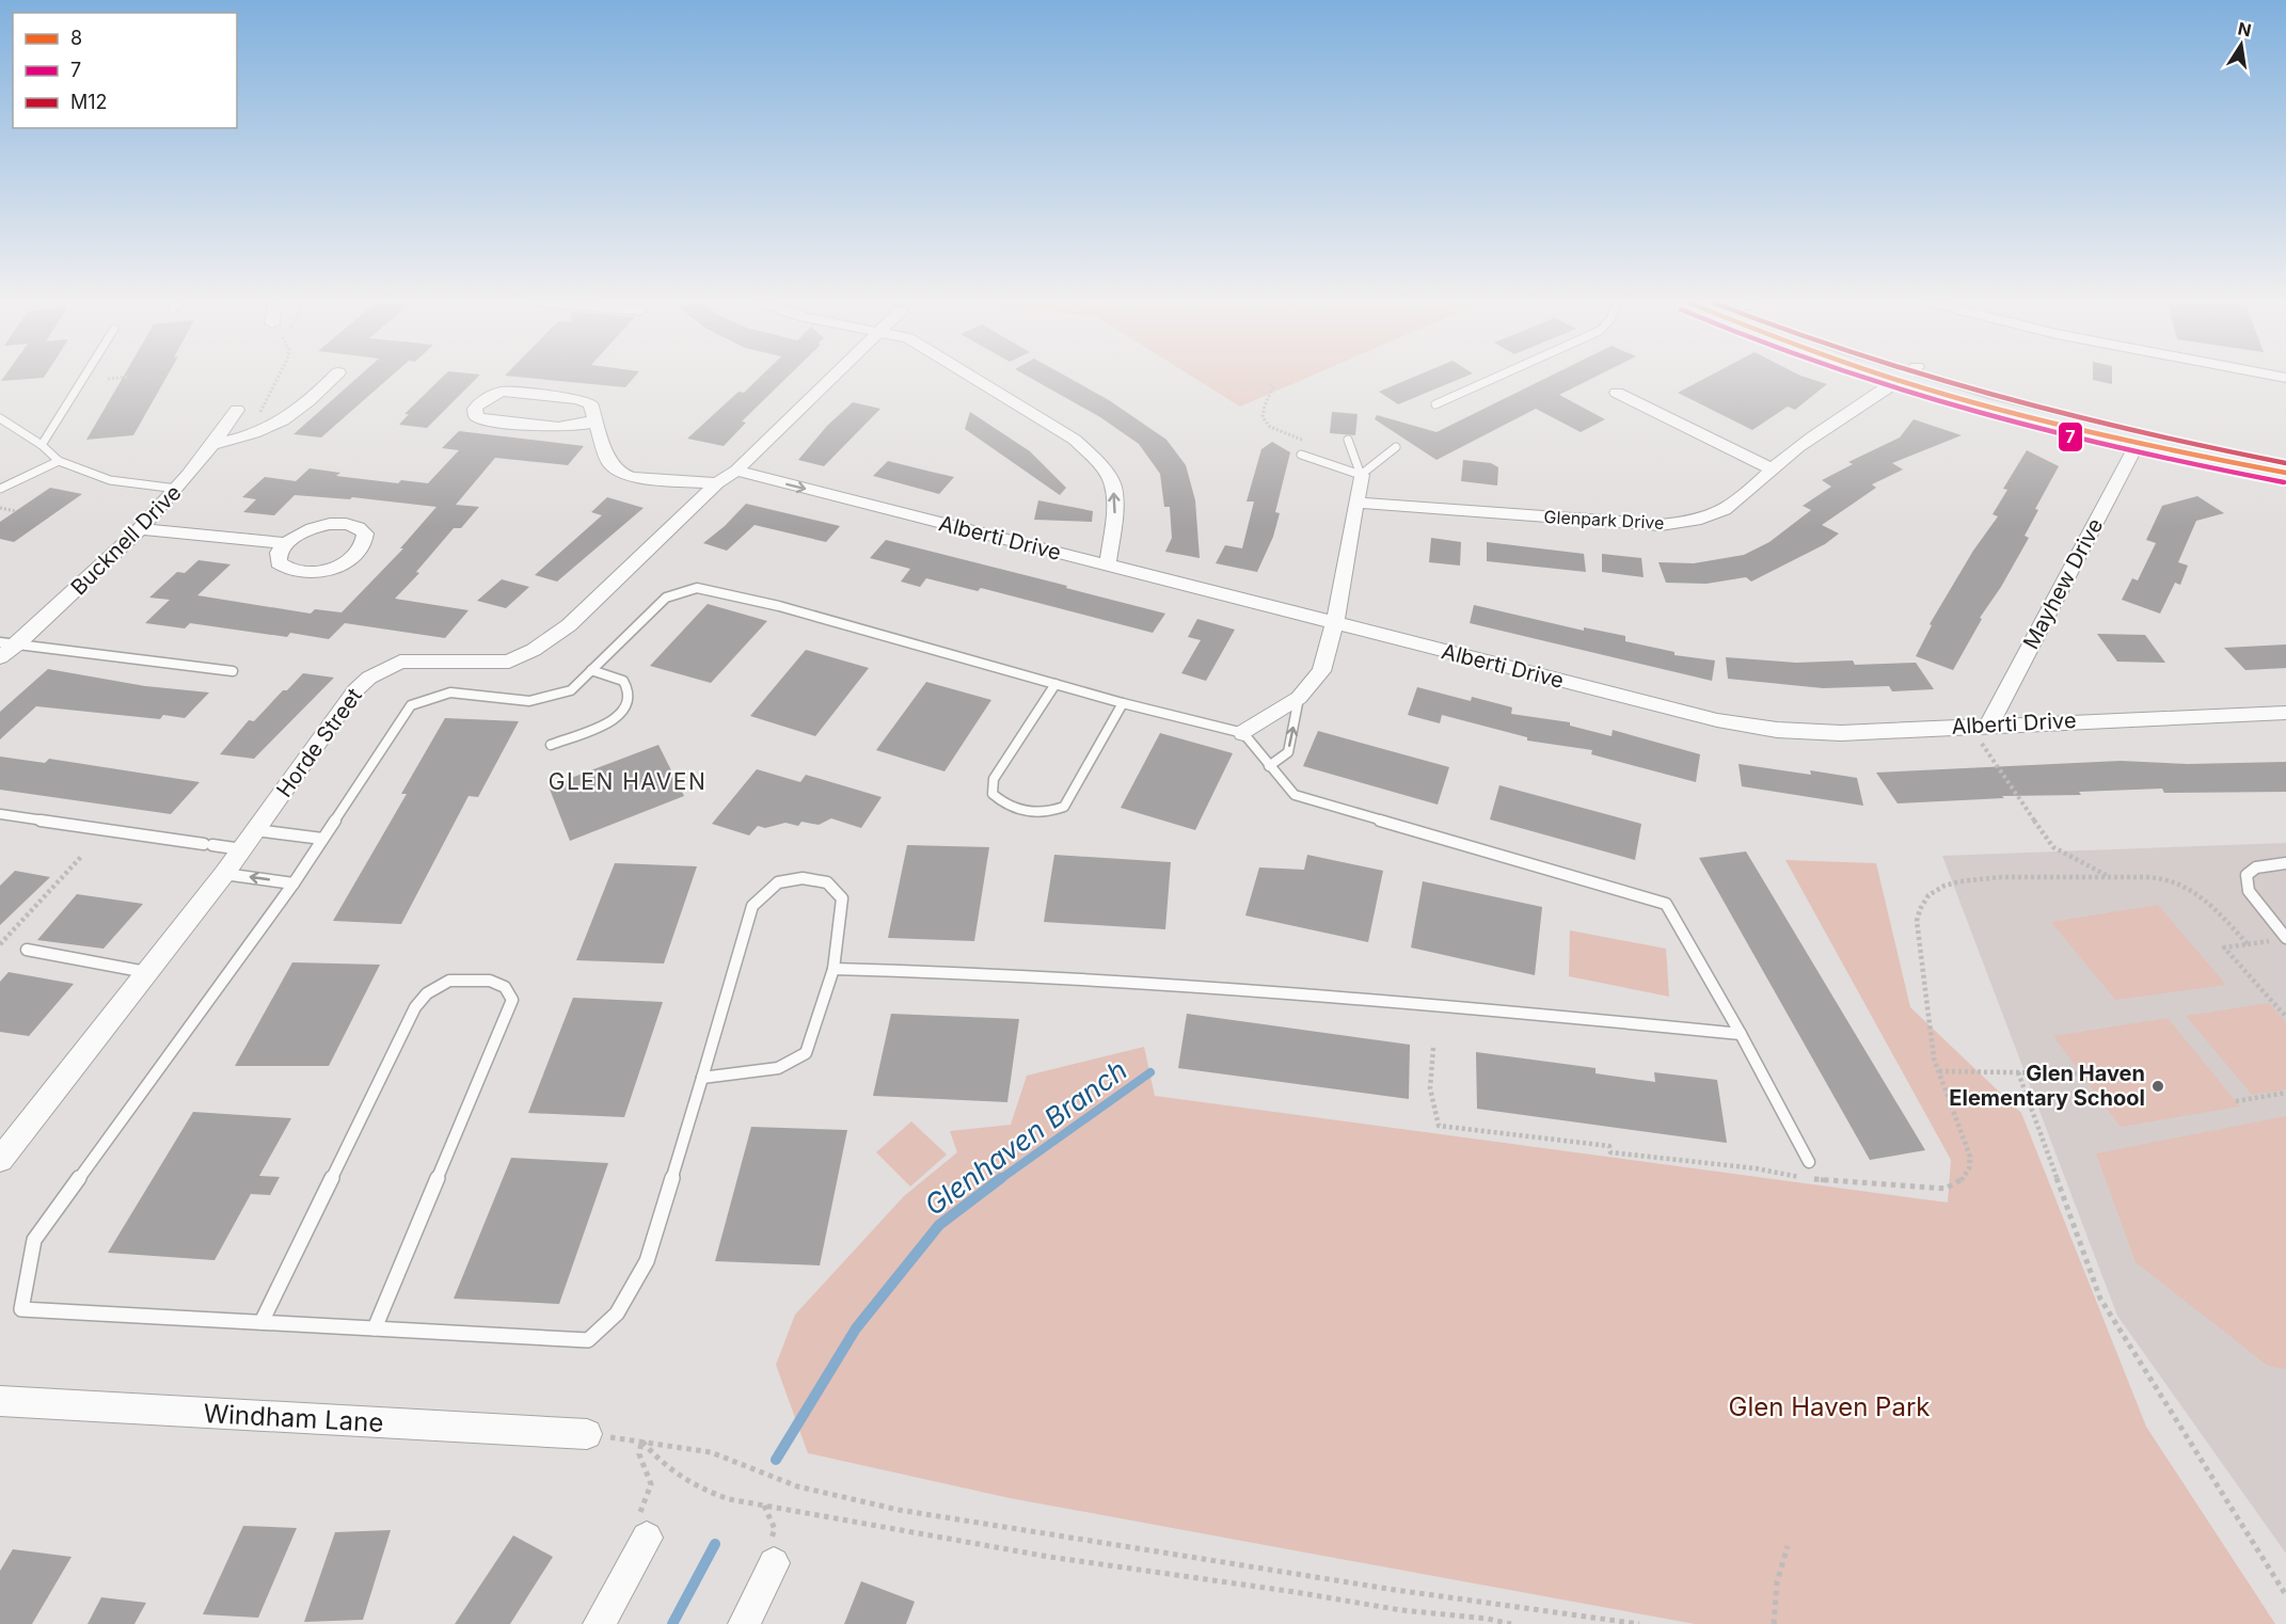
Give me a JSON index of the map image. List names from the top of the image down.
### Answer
{
  "streets": {
    "street": [
      "Glenpark Drive",
      "Alberti Drive",
      "Bucknell Drive",
      "Mayhew Drive",
      "Horde Street",
      "Windham Lane"
    ]
  },
  "crossings": [
    ["Alberti Drive", "Mayhew Drive"],
    ["Alberti Drive", "Horde Street"]
  ],
  "districts": ["GLEN HAVEN"],
  "water": ["Glenhaven Branch"],
  "parks": ["Glen Haven Park"],
  "places": ["Glen Haven Elementary School"],
  "lines": ["transit line 8", "transit line 7", "transit line M12"],
  "legend": ["8", "7", "M12"],
  "north": "top"
}
